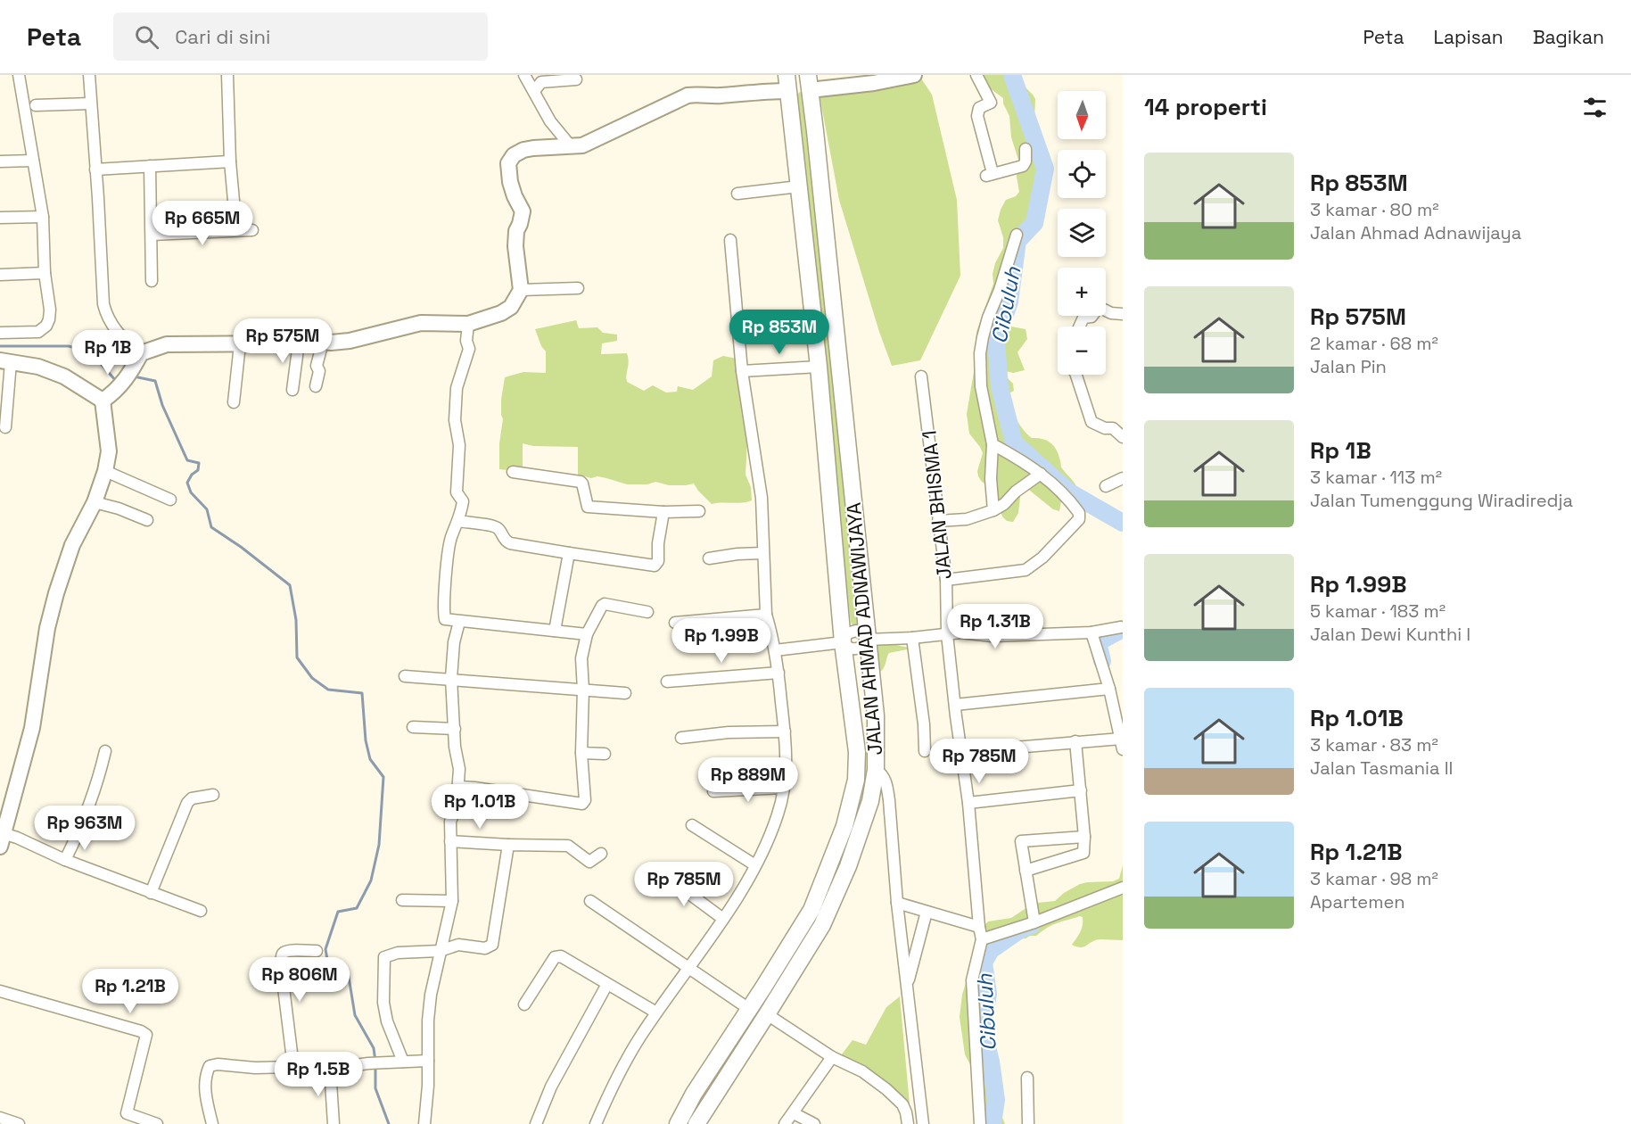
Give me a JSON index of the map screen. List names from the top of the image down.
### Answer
{
  "streets": {
    "main road": ["JALAN AHMAD ADNAWIJAYA"],
    "street": ["JALAN BHISMA 1"]
  },
  "water": ["Cibuluh"],
  "north": "bottom",
  "page": {
    "header": "Peta",
    "search": "Cari di sini",
    "nav": ["Peta", "Lapisan", "Bagikan"],
    "heading": "14 properti",
    "map_buttons": ["+", "−"],
    "list": [
      {
        "name": "Rp 853M",
        "note": "3 kamar · 80 m² · Jalan Ahmad Adnawijaya"
      },
      {
        "name": "Rp 575M",
        "note": "2 kamar · 68 m² · Jalan Pin"
      },
      {
        "name": "Rp 1B",
        "note": "3 kamar · 113 m² · Jalan Tumenggung Wiradiredja"
      },
      {
        "name": "Rp 1.99B",
        "note": "5 kamar · 183 m² · Jalan Dewi Kunthi I"
      },
      {
        "name": "Rp 1.01B",
        "note": "3 kamar · 83 m² · Jalan Tasmania II"
      },
      {
        "name": "Rp 1.21B",
        "note": "3 kamar · 98 m² · Apartemen"
      }
    ],
    "price": [
      "Rp 665M",
      "Rp 853M",
      "Rp 575M",
      "Rp 1B",
      "Rp 1.31B",
      "Rp 1.99B",
      "Rp 785M",
      "Rp 889M",
      "Rp 1.01B",
      "Rp 963M",
      "Rp 785M",
      "Rp 806M",
      "Rp 1.21B",
      "Rp 1.5B"
    ]
  }
}
